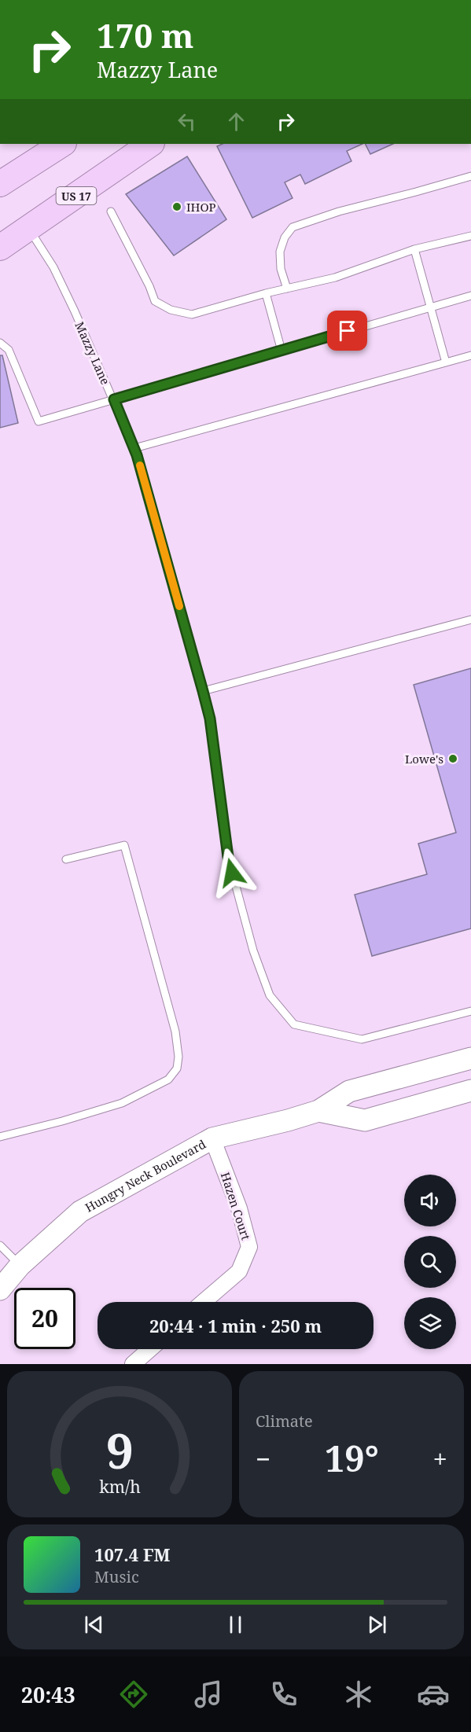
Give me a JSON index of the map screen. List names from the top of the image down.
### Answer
{
  "streets": {
    "highway": ["US 17"],
    "main road": ["Hungry Neck Boulevard"],
    "street": ["Hazen Court"],
    "lane": ["Mazzy Lane"]
  },
  "crossings": [
    ["US 17", "Mazzy Lane"],
    ["Hungry Neck Boulevard", "Hazen Court"]
  ],
  "places": ["IHOP", "Lowe's"],
  "page": {
    "turn": ["170 m", "Mazzy Lane"],
    "limit": "20",
    "trip": "20:44 · 1 min · 250 m",
    "tile": "Climate",
    "heat": ["−", "19°", "+"],
    "song": ["107.4 FM", "Music"],
    "tabs": "20:43",
    "gauge": ["9", "km/h"]
  }
}
